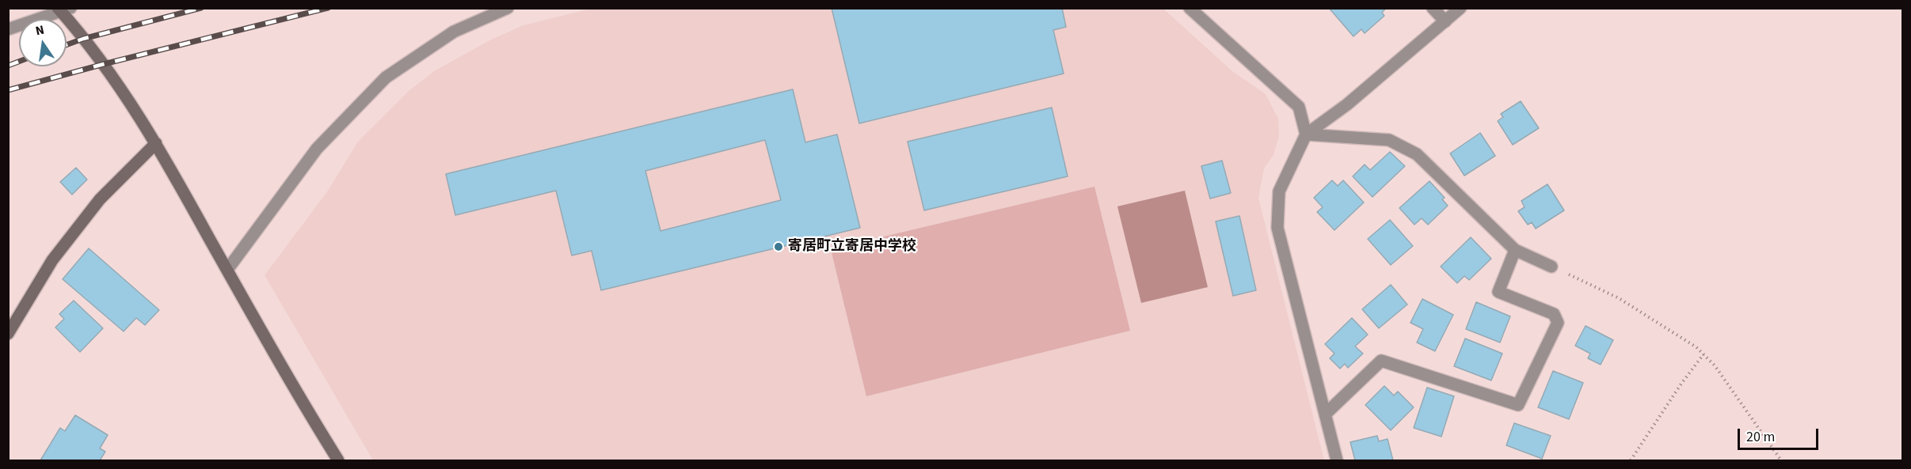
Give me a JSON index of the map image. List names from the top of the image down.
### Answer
{
  "places": ["寄居町立寄居中学校"],
  "scale_bar": "20 m",
  "north": "top"
}
